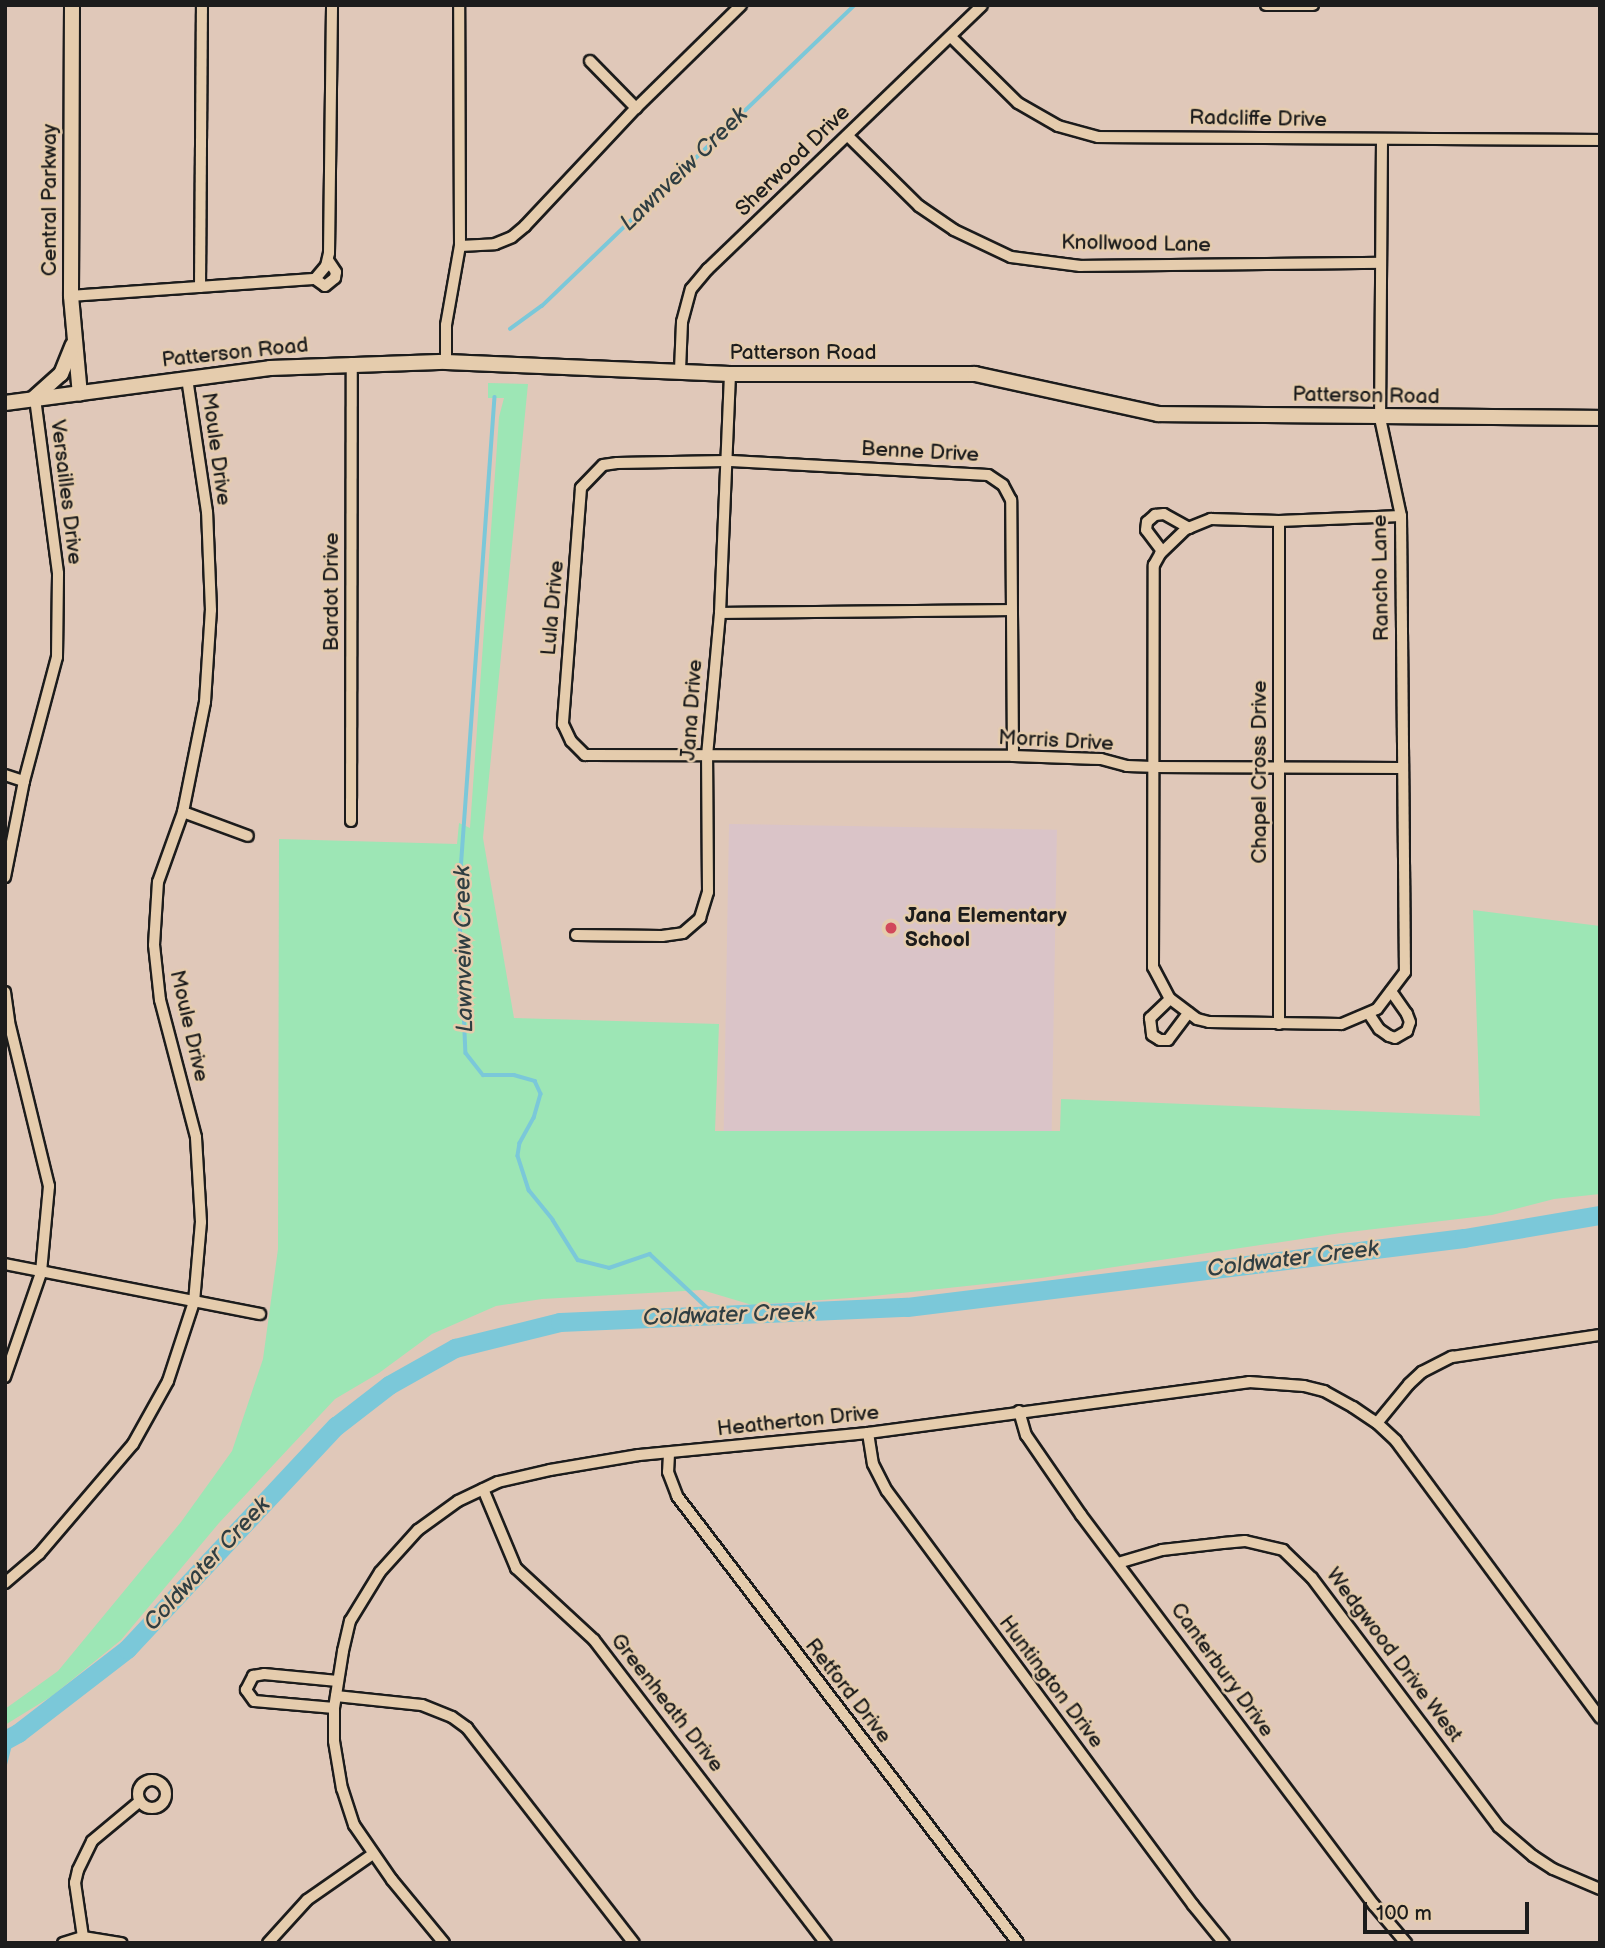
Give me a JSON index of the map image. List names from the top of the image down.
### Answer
{
  "streets": {
    "main road": ["Central Parkway", "Patterson Road"],
    "street": [
      "Radcliffe Drive",
      "Sherwood Drive",
      "Knollwood Lane",
      "Moule Drive",
      "Benne Drive",
      "Versailles Drive",
      "Rancho Lane",
      "Bardot Drive",
      "Lula Drive",
      "Jana Drive",
      "Morris Drive",
      "Chapel Cross Drive",
      "Heatherton Drive",
      "Wedgwood Drive West",
      "Canterbury Drive",
      "Huntington Drive",
      "Retford Drive",
      "Greenheath Drive"
    ]
  },
  "crossings": [
    ["Radcliffe Drive", "Sherwood Drive"],
    ["Radcliffe Drive", "Rancho Lane"],
    ["Sherwood Drive", "Knollwood Lane"],
    ["Sherwood Drive", "Patterson Road"],
    ["Central Parkway", "Patterson Road"],
    ["Knollwood Lane", "Rancho Lane"],
    ["Patterson Road", "Moule Drive"],
    ["Patterson Road", "Versailles Drive"],
    ["Patterson Road", "Rancho Lane"],
    ["Patterson Road", "Bardot Drive"],
    ["Patterson Road", "Jana Drive"],
    ["Benne Drive", "Lula Drive"],
    ["Benne Drive", "Jana Drive"],
    ["Benne Drive", "Morris Drive"],
    ["Rancho Lane", "Morris Drive"],
    ["Lula Drive", "Jana Drive"],
    ["Lula Drive", "Morris Drive"],
    ["Jana Drive", "Morris Drive"],
    ["Morris Drive", "Chapel Cross Drive"],
    ["Heatherton Drive", "Canterbury Drive"],
    ["Heatherton Drive", "Huntington Drive"],
    ["Heatherton Drive", "Retford Drive"],
    ["Heatherton Drive", "Greenheath Drive"],
    ["Wedgwood Drive West", "Canterbury Drive"]
  ],
  "water": ["Lawnveiw Creek", "Coldwater Creek"],
  "places": ["Jana Elementary School"],
  "scale_bar": "100 m"
}
